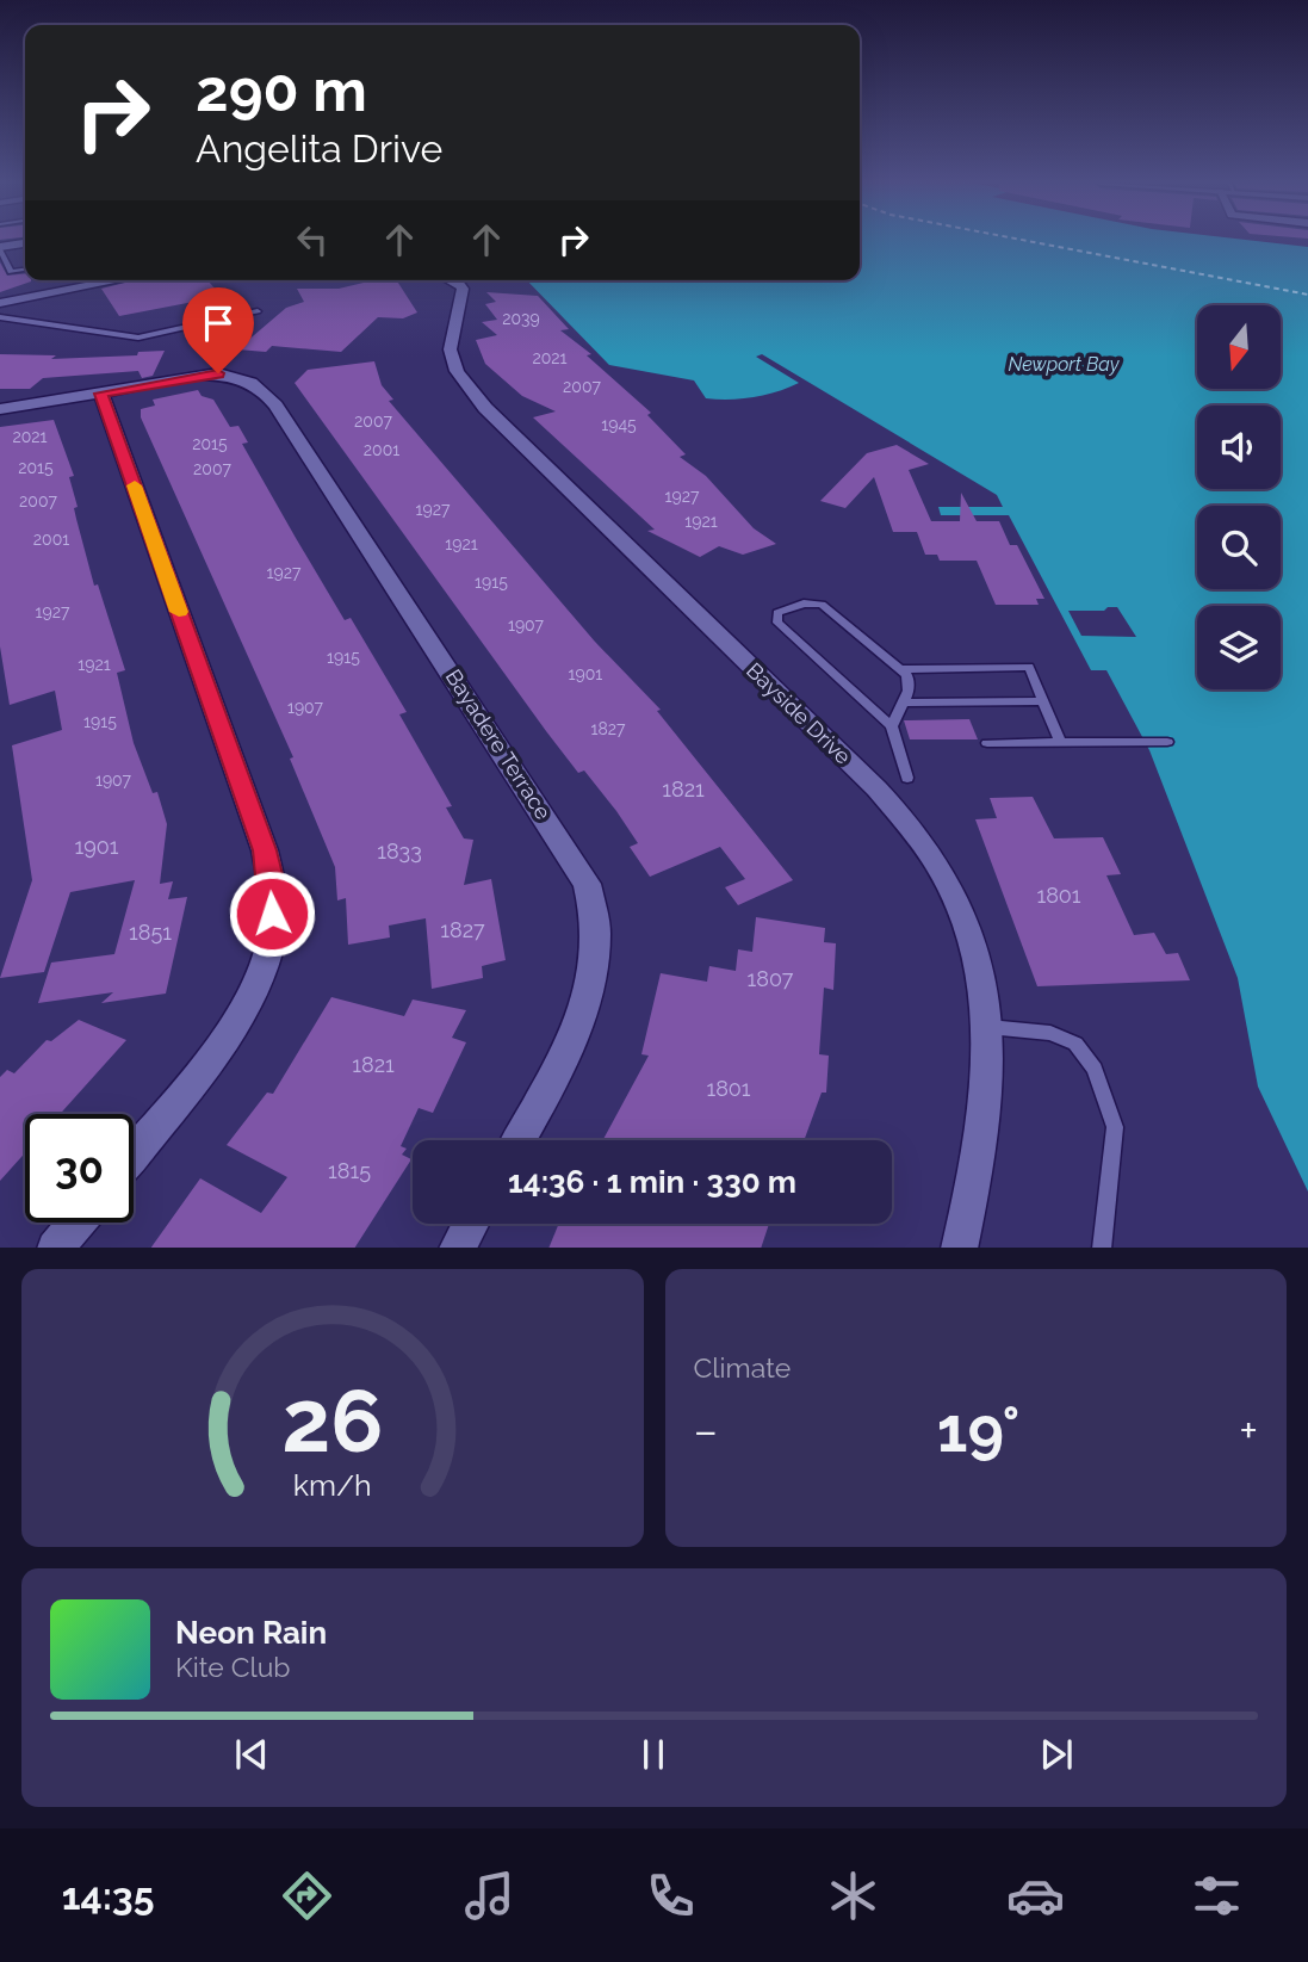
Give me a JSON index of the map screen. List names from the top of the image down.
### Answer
{
  "streets": {
    "street": ["Bayside Drive", "Bayadere Terrace"]
  },
  "water": ["Newport Bay"],
  "house_numbers": [
    "2039",
    "2021",
    "2007",
    "2007",
    "1945",
    "2021",
    "2015",
    "2001",
    "2015",
    "2007",
    "1927",
    "2007",
    "1927",
    "1921",
    "2001",
    "1921",
    "1927",
    "1915",
    "1927",
    "1907",
    "1915",
    "1921",
    "1901",
    "1907",
    "1915",
    "1827",
    "1907",
    "1821",
    "1901",
    "1833",
    "1801",
    "1827",
    "1851",
    "1807",
    "1821",
    "1801",
    "1815"
  ],
  "north": "bottom",
  "page": {
    "turn": ["290 m", "Angelita Drive"],
    "limit": "30",
    "trip": "14:36 · 1 min · 330 m",
    "tile": "Climate",
    "heat": ["−", "19°", "+"],
    "song": ["Neon Rain", "Kite Club"],
    "tabs": "14:35",
    "gauge": ["26", "km/h"]
  }
}
